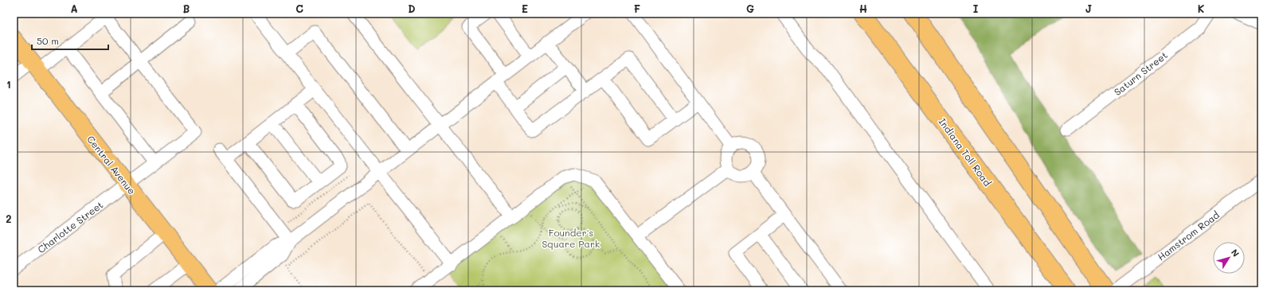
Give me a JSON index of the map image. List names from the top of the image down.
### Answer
{
  "streets": {
    "highway": ["Indiana Toll Road"],
    "main road": ["Central Avenue"],
    "street": ["Saturn Street", "Charlotte Street", "Hamstrom Road"]
  },
  "crossings": [
    ["Central Avenue", "Charlotte Street"]
  ],
  "parks": ["Founder's Square Park"],
  "scale_bar": "50 m",
  "north": "top right",
  "grid": {
    "columns": [
      "A",
      "B",
      "C",
      "D",
      "E",
      "F",
      "G",
      "H",
      "I",
      "J",
      "K"
    ],
    "rows": ["1", "2"]
  }
}
